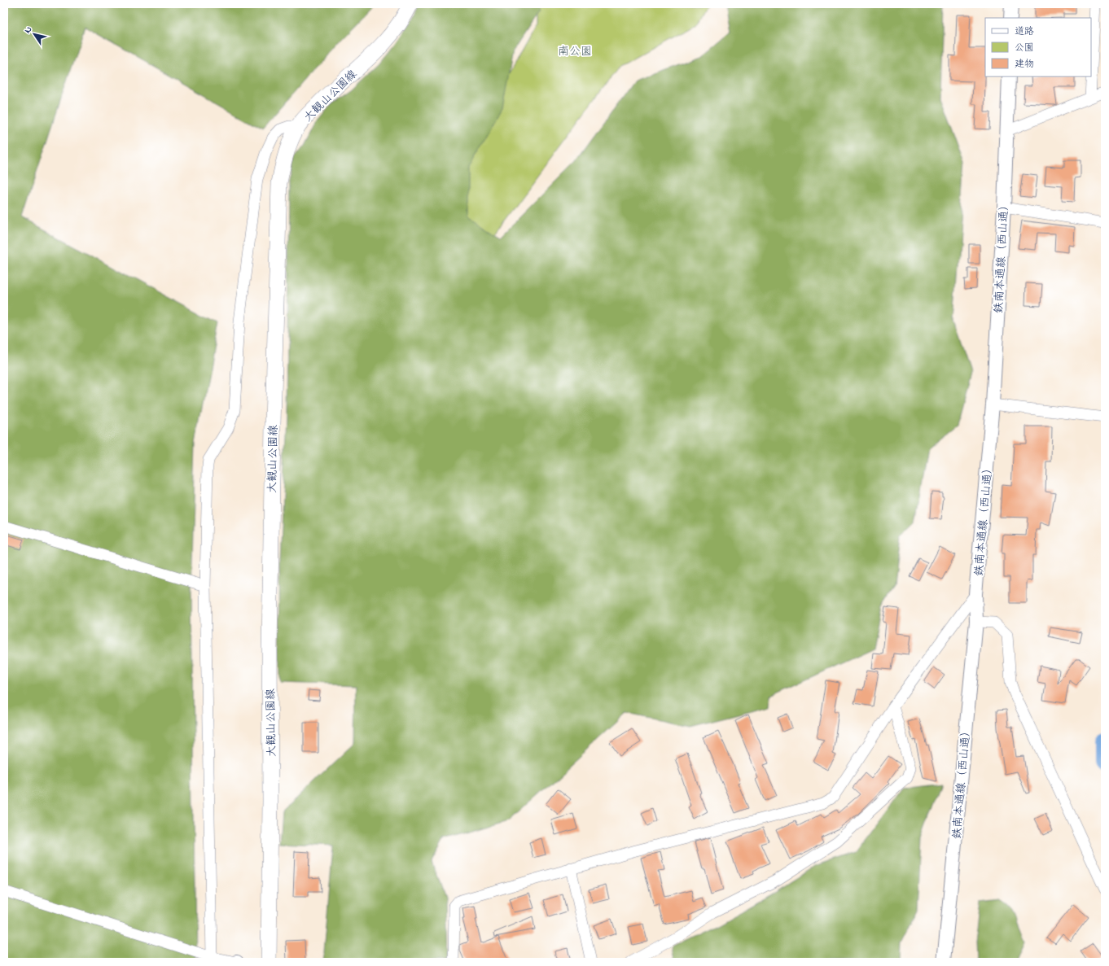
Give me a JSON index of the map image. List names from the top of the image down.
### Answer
{
  "streets": {
    "main road": ["大観山公園線"],
    "street": ["鉄南本通線（西山通）"]
  },
  "parks": ["南公園"],
  "legend": ["道路", "公園", "建物"],
  "north": "top left"
}
